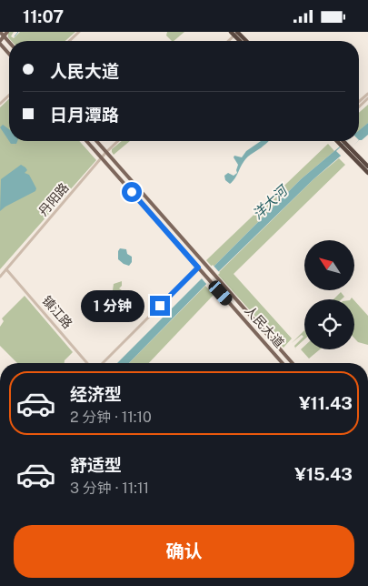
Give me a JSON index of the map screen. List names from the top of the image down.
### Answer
{
  "streets": {
    "main road": ["人民大道"],
    "street": ["丹阳路", "镇江路"]
  },
  "crossings": [
    ["丹阳路", "镇江路"],
    ["丹阳路", "人民大道"]
  ],
  "water": ["洋大河"],
  "north": "top left",
  "page": {
    "status": "11:07",
    "banner": ["人民大道", "日月潭路"],
    "bubble": "1 分钟",
    "list": [
      {
        "name": "经济型",
        "note": "2 分钟 · 11:10",
        "value": "¥11.43"
      },
      {
        "name": "舒适型",
        "note": "3 分钟 · 11:11",
        "value": "¥15.43"
      }
    ],
    "buttons": "确认"
  }
}
